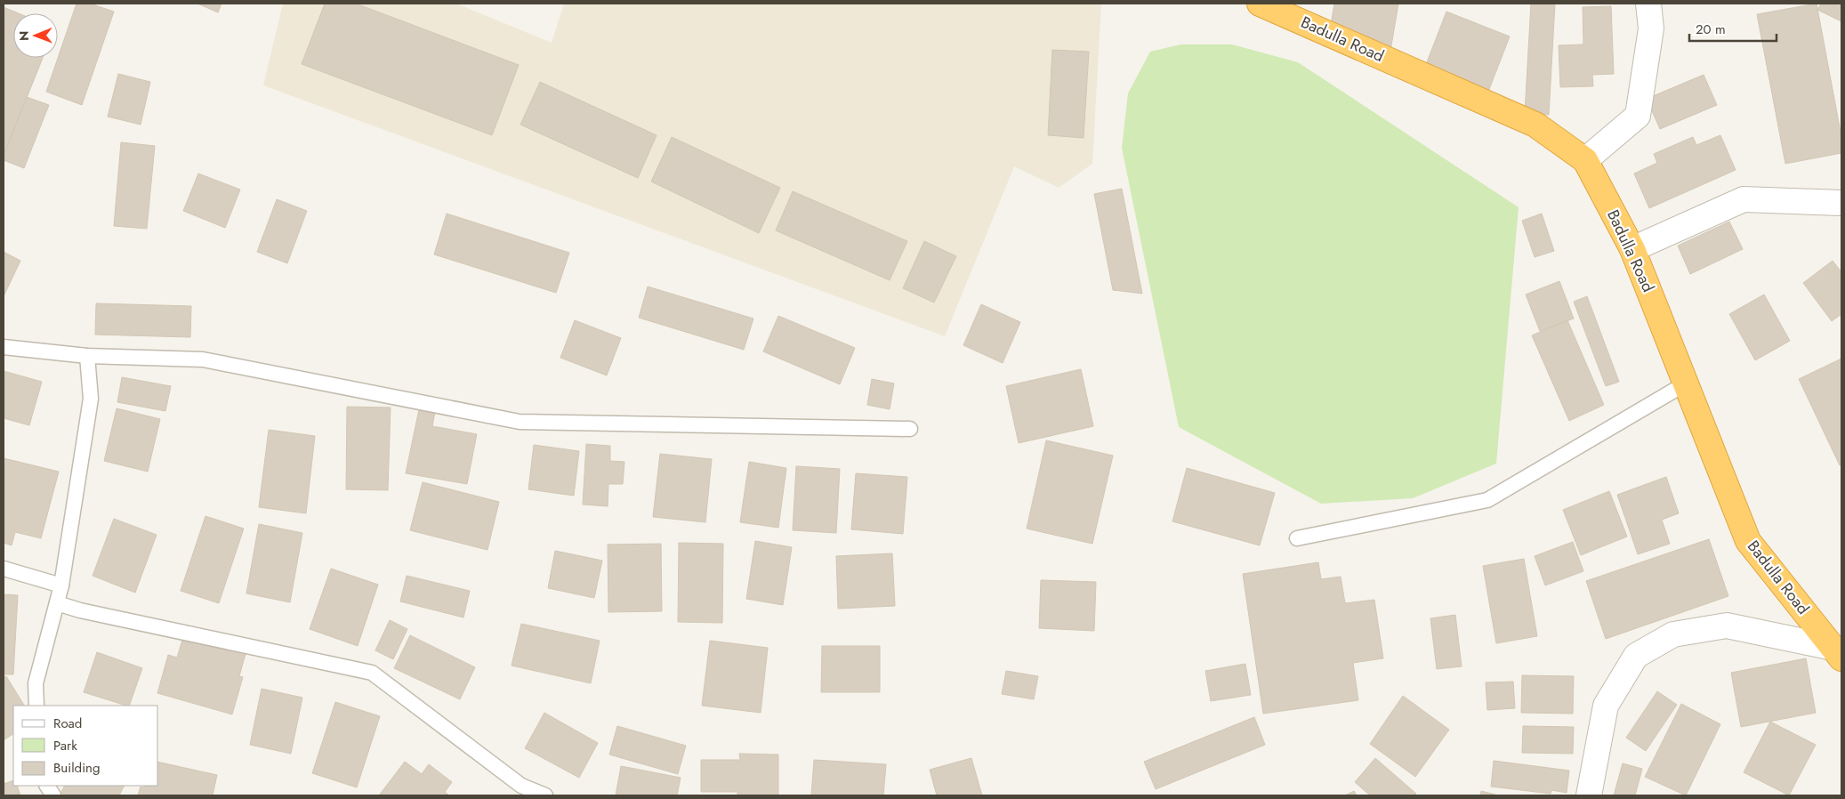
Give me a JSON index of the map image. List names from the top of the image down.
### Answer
{
  "streets": {
    "highway": ["Badulla Road"]
  },
  "legend": ["Road", "Park", "Building"],
  "scale_bar": "20 m",
  "north": "left"
}
